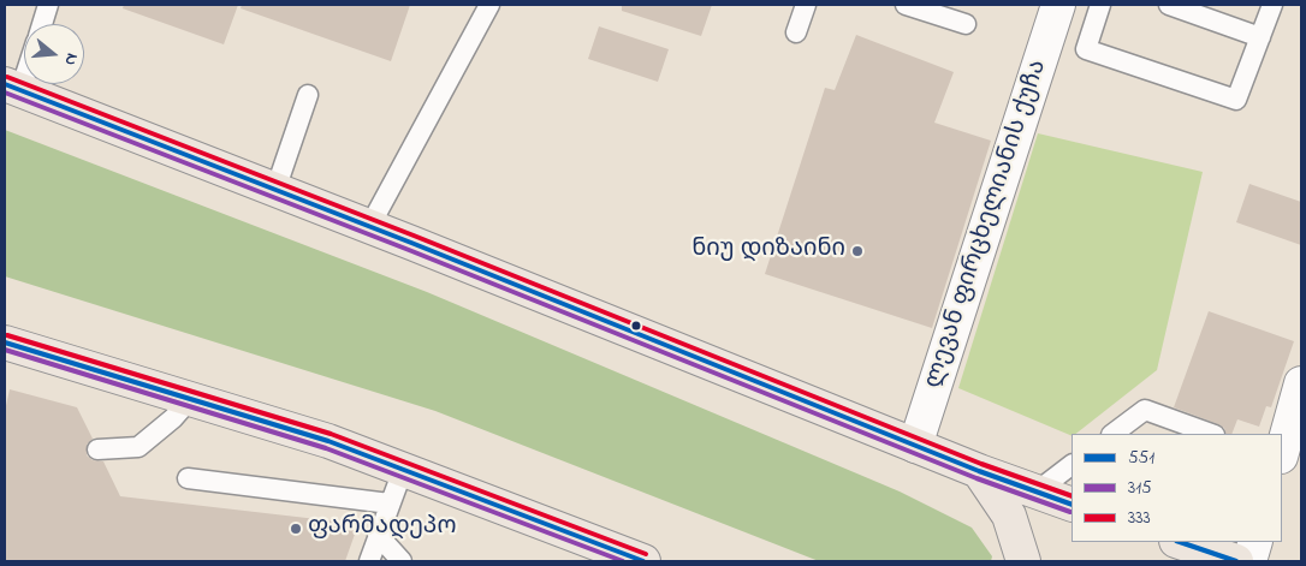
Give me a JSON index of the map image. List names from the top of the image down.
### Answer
{
  "streets": {
    "street": ["ლევან ფირცხელიანის ქუჩა"]
  },
  "places": ["ნიუ დიზაინი", "ფარმადეპო"],
  "lines": ["transit line 333", "transit line 551", "transit line 315"],
  "legend": ["551", "315", "333"],
  "north": "right"
}
